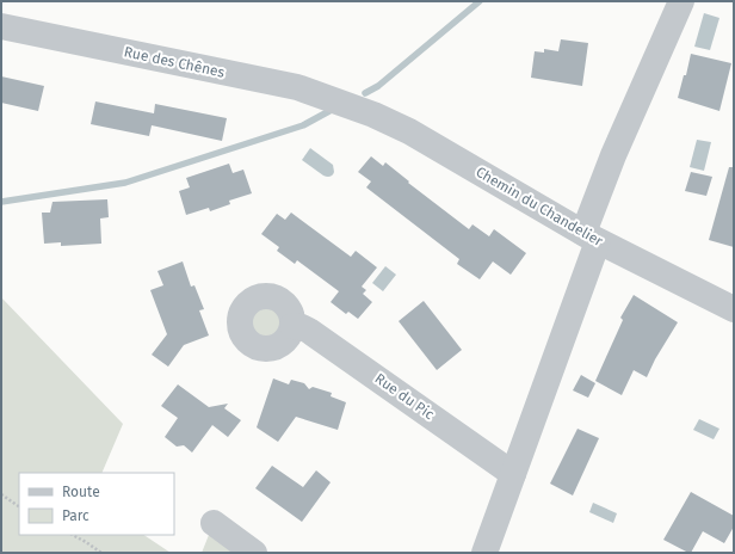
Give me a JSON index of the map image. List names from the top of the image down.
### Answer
{
  "streets": {
    "street": ["Rue des Chênes", "Chemin du Chandelier", "Rue du Pic"]
  },
  "crossings": [
    ["Rue des Chênes", "Chemin du Chandelier"]
  ],
  "legend": ["Route", "Parc"]
}
